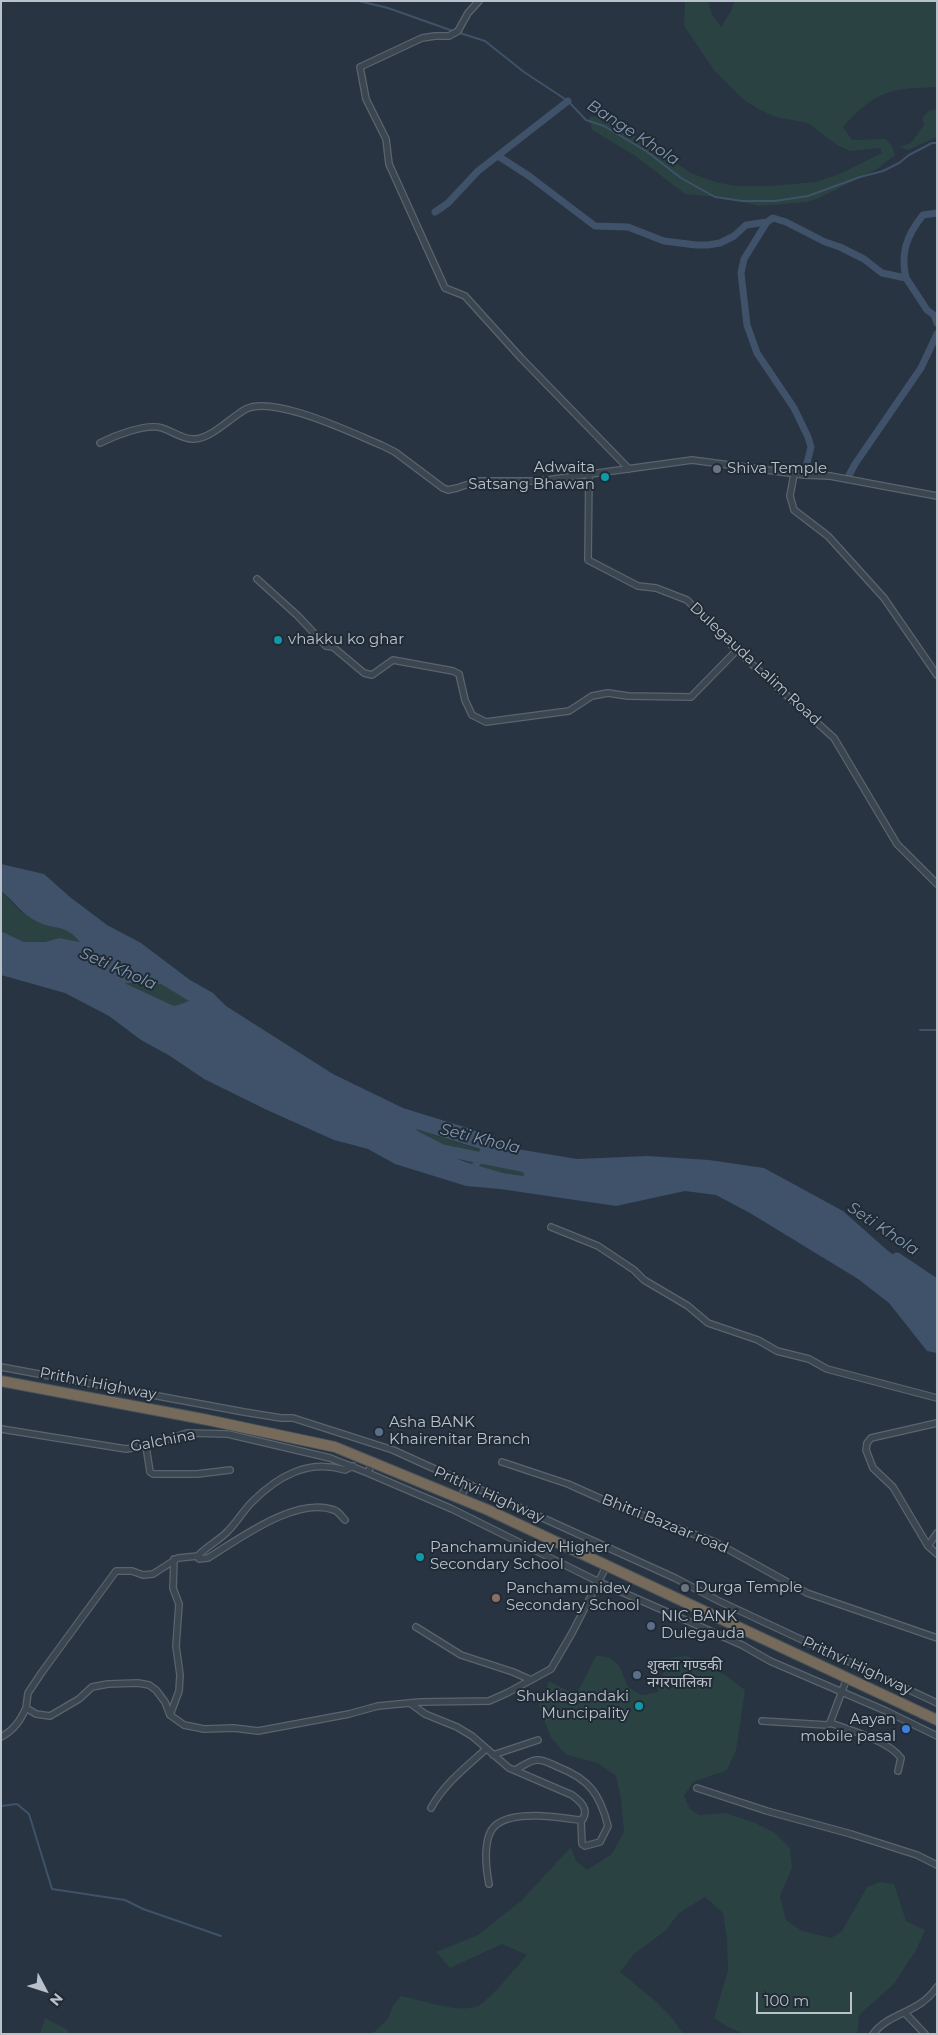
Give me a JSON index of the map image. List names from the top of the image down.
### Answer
{
  "streets": {
    "highway": ["Prithvi Highway"],
    "street": ["Dulegauda Lalim Road", "Galchina", "Bhitri Bazaar road"]
  },
  "water": ["Bange Khola", "Seti Khola"],
  "places": [
    "Shiva Temple",
    "Adwaita Satsang Bhawan",
    "vhakku ko ghar",
    "Asha BANK Khairenitar Branch",
    "Panchamunidev Higher Secondary School",
    "Durga Temple",
    "Panchamunidev Secondary School",
    "NIC BANK Dulegauda",
    "शुक्ला गण्डकी नगरपालिका",
    "Shuklagandaki Muncipality",
    "Aayan mobile pasal"
  ],
  "scale_bar": "100 m",
  "north": "bottom right"
}
